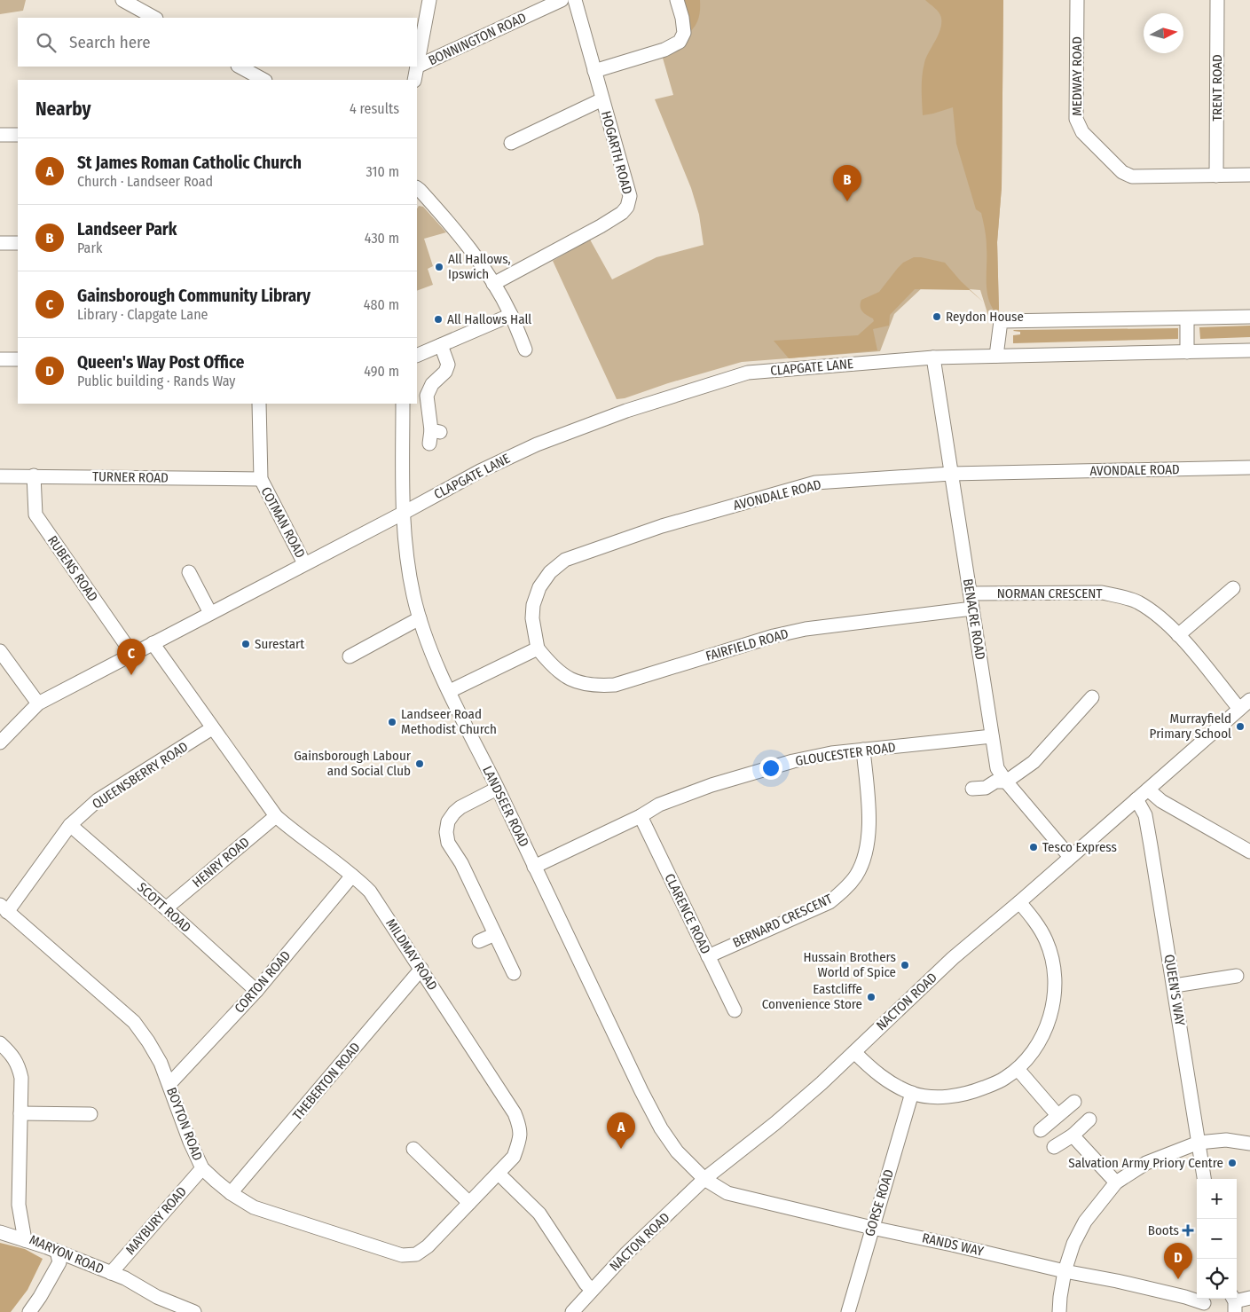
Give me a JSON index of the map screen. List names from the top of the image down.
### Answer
{
  "streets": {
    "street": [
      "BONNINGTON ROAD",
      "MEDWAY ROAD",
      "TRENT ROAD",
      "HOGARTH ROAD",
      "CLAPGATE LANE",
      "AVONDALE ROAD",
      "TURNER ROAD",
      "COTMAN ROAD",
      "RUBENS ROAD",
      "NORMAN CRESCENT",
      "BENACRE ROAD",
      "FAIRFIELD ROAD",
      "GLOUCESTER ROAD",
      "QUEENSBERRY ROAD",
      "LANDSEER ROAD",
      "HENRY ROAD",
      "SCOTT ROAD",
      "CLARENCE ROAD",
      "BERNARD CRESCENT",
      "MILDMAY ROAD",
      "CORTON ROAD",
      "QUEEN'S WAY",
      "NACTON ROAD",
      "THEBERTON ROAD",
      "BOYTON ROAD",
      "GORSE ROAD",
      "MAYBURY ROAD",
      "RANDS WAY",
      "MARYON ROAD"
    ]
  },
  "crossings": [
    ["MEDWAY ROAD", "TRENT ROAD"],
    ["CLAPGATE LANE", "COTMAN ROAD"],
    ["CLAPGATE LANE", "RUBENS ROAD"],
    ["CLAPGATE LANE", "BENACRE ROAD"],
    ["CLAPGATE LANE", "LANDSEER ROAD"],
    ["CLAPGATE LANE", "MILDMAY ROAD"],
    ["AVONDALE ROAD", "BENACRE ROAD"],
    ["AVONDALE ROAD", "FAIRFIELD ROAD"],
    ["TURNER ROAD", "COTMAN ROAD"],
    ["TURNER ROAD", "RUBENS ROAD"],
    ["NORMAN CRESCENT", "BENACRE ROAD"],
    ["NORMAN CRESCENT", "NACTON ROAD"],
    ["BENACRE ROAD", "FAIRFIELD ROAD"],
    ["BENACRE ROAD", "GLOUCESTER ROAD"],
    ["BENACRE ROAD", "NACTON ROAD"],
    ["GLOUCESTER ROAD", "LANDSEER ROAD"],
    ["GLOUCESTER ROAD", "CLARENCE ROAD"],
    ["GLOUCESTER ROAD", "BERNARD CRESCENT"],
    ["QUEENSBERRY ROAD", "SCOTT ROAD"],
    ["QUEENSBERRY ROAD", "MILDMAY ROAD"],
    ["QUEENSBERRY ROAD", "BOYTON ROAD"],
    ["LANDSEER ROAD", "NACTON ROAD"],
    ["LANDSEER ROAD", "RANDS WAY"],
    ["HENRY ROAD", "SCOTT ROAD"],
    ["HENRY ROAD", "MILDMAY ROAD"],
    ["SCOTT ROAD", "CORTON ROAD"],
    ["CLARENCE ROAD", "BERNARD CRESCENT"],
    ["MILDMAY ROAD", "CORTON ROAD"],
    ["MILDMAY ROAD", "THEBERTON ROAD"],
    ["MILDMAY ROAD", "BOYTON ROAD"],
    ["CORTON ROAD", "BOYTON ROAD"],
    ["QUEEN'S WAY", "NACTON ROAD"],
    ["NACTON ROAD", "RANDS WAY"],
    ["THEBERTON ROAD", "BOYTON ROAD"],
    ["BOYTON ROAD", "MAYBURY ROAD"],
    ["GORSE ROAD", "RANDS WAY"],
    ["MAYBURY ROAD", "MARYON ROAD"]
  ],
  "places": {
    "other": [
      "All Hallows, Ipswich",
      "Reydon House",
      "All Hallows Hall",
      "Surestart",
      "Landseer Road Methodist Church",
      "Murrayfield Primary School",
      "Gainsborough Labour and Social Club",
      "Tesco Express",
      "Hussain Brothers World of Spice",
      "Eastcliffe Convenience Store",
      "Salvation Army Priory Centre"
    ],
    "health": ["Boots"]
  },
  "north": "right",
  "page": {
    "search": "Search here",
    "heading": ["Nearby", "4 results"],
    "list": [
      {
        "mark": "A",
        "name": "St James Roman Catholic Church",
        "note": "Church · Landseer Road",
        "value": "310 m"
      },
      {
        "mark": "B",
        "name": "Landseer Park",
        "note": "Park",
        "value": "430 m"
      },
      {
        "mark": "C",
        "name": "Gainsborough Community Library",
        "note": "Library · Clapgate Lane",
        "value": "480 m"
      },
      {
        "mark": "D",
        "name": "Queen's Way Post Office",
        "note": "Public building · Rands Way",
        "value": "490 m"
      }
    ],
    "pins": [
      "B",
      "C",
      "A",
      "D"
    ],
    "map_buttons": ["+", "−"]
  }
}
